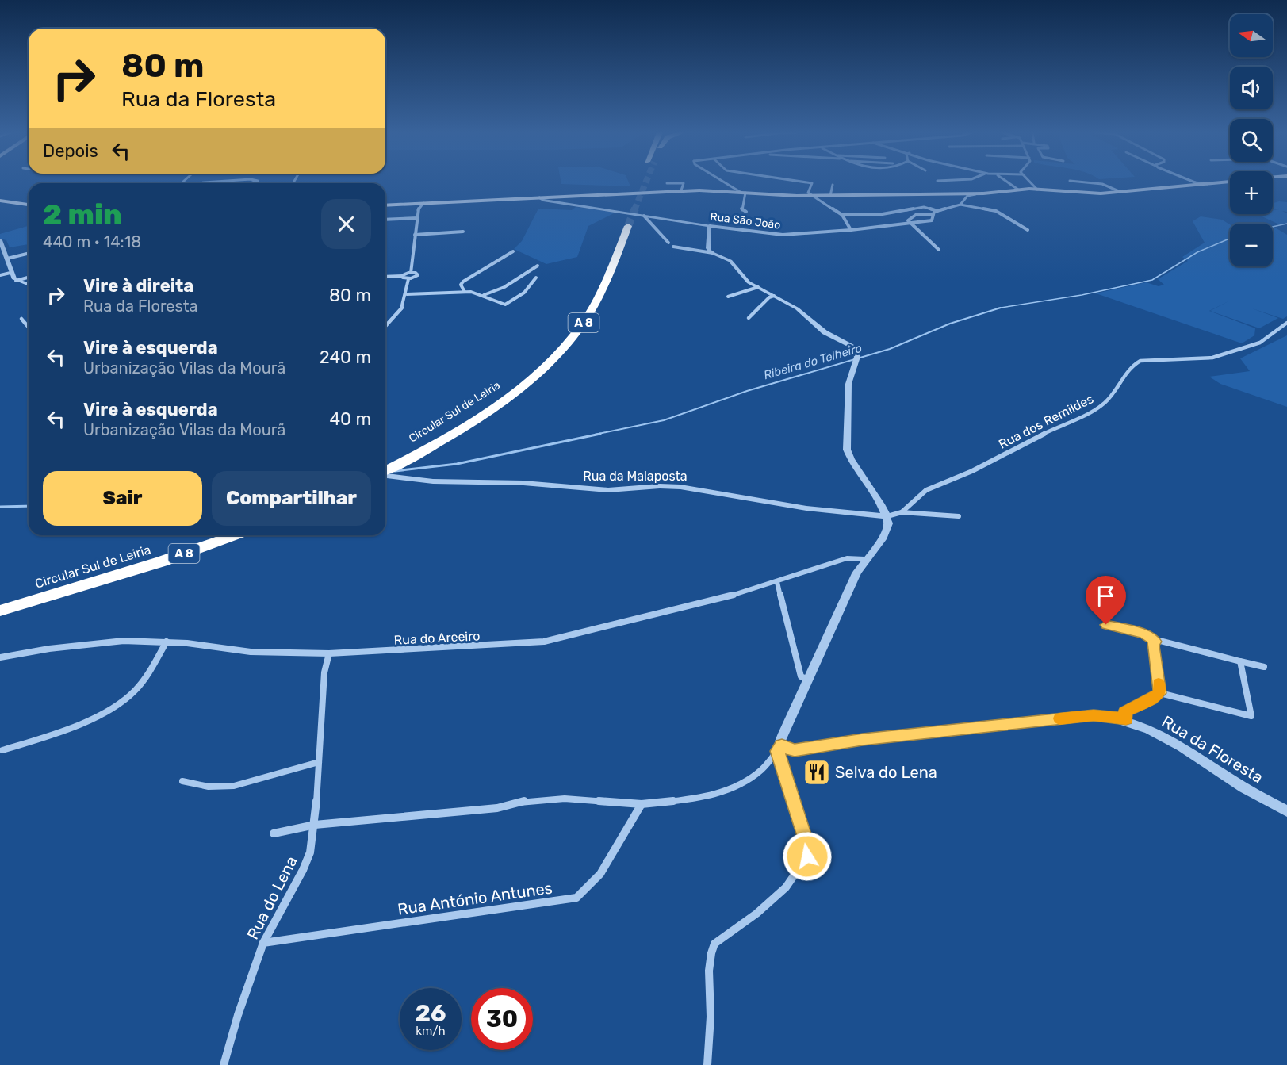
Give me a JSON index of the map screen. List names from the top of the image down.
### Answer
{
  "streets": {
    "highway": ["A 8", "Circular Sul de Leiria"],
    "street": [
      "Rua São João",
      "Rua dos Remildes",
      "Rua da Malaposta",
      "Rua do Areeiro",
      "Rua da Floresta",
      "Rua do Lena",
      "Rua António Antunes"
    ]
  },
  "crossings": [
    ["Rua dos Remildes", "Rua da Malaposta"],
    ["Rua do Areeiro", "Rua do Lena"],
    ["Rua do Lena", "Rua António Antunes"]
  ],
  "water": ["Ribeira do Telheiro"],
  "places": {
    "restaurant": ["Selva do Lena"]
  },
  "north": "left",
  "page": {
    "map_buttons": ["+", "−"],
    "turn": ["80 m", "Rua da Floresta"],
    "then": "Depois",
    "heading": ["2 min", "440 m · 14:18"],
    "list": [
      {
        "name": "Vire à direita",
        "note": "Rua da Floresta",
        "value": "80 m"
      },
      {
        "name": "Vire à esquerda",
        "note": "Urbanização Vilas da Mourã",
        "value": "240 m"
      },
      {
        "name": "Vire à esquerda",
        "note": "Urbanização Vilas da Mourã",
        "value": "40 m"
      }
    ],
    "buttons": ["Sair", "Compartilhar"],
    "speed": "26 km/h",
    "limit": "30"
  }
}
